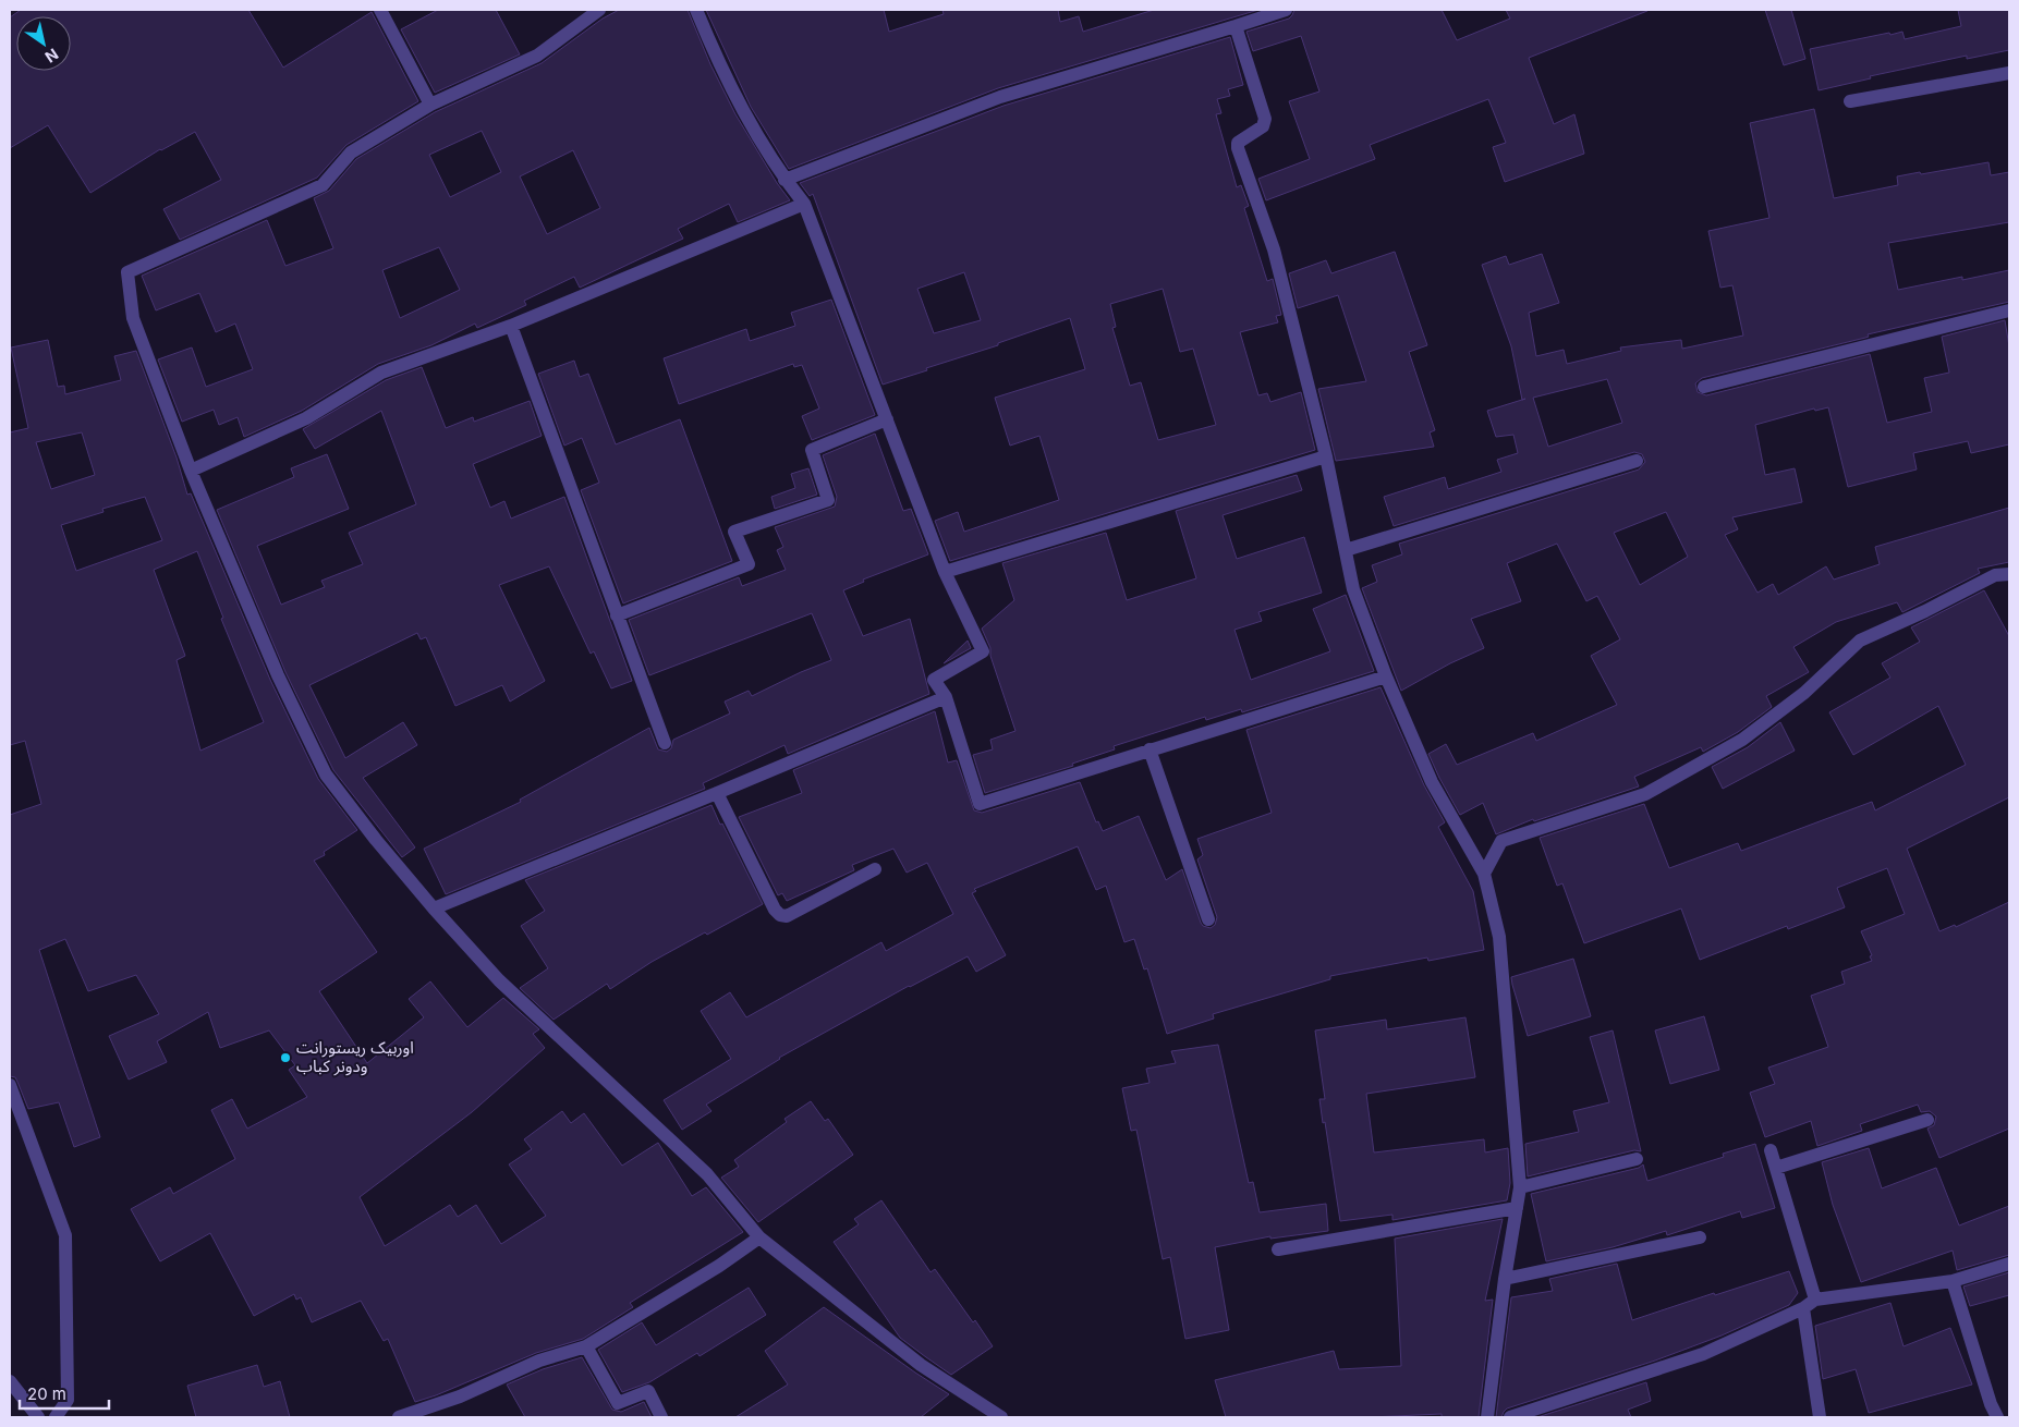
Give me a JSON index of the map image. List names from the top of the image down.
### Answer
{
  "places": ["اوربیک ریستورانت ودونر کباب"],
  "scale_bar": "20 m",
  "north": "bottom right"
}
